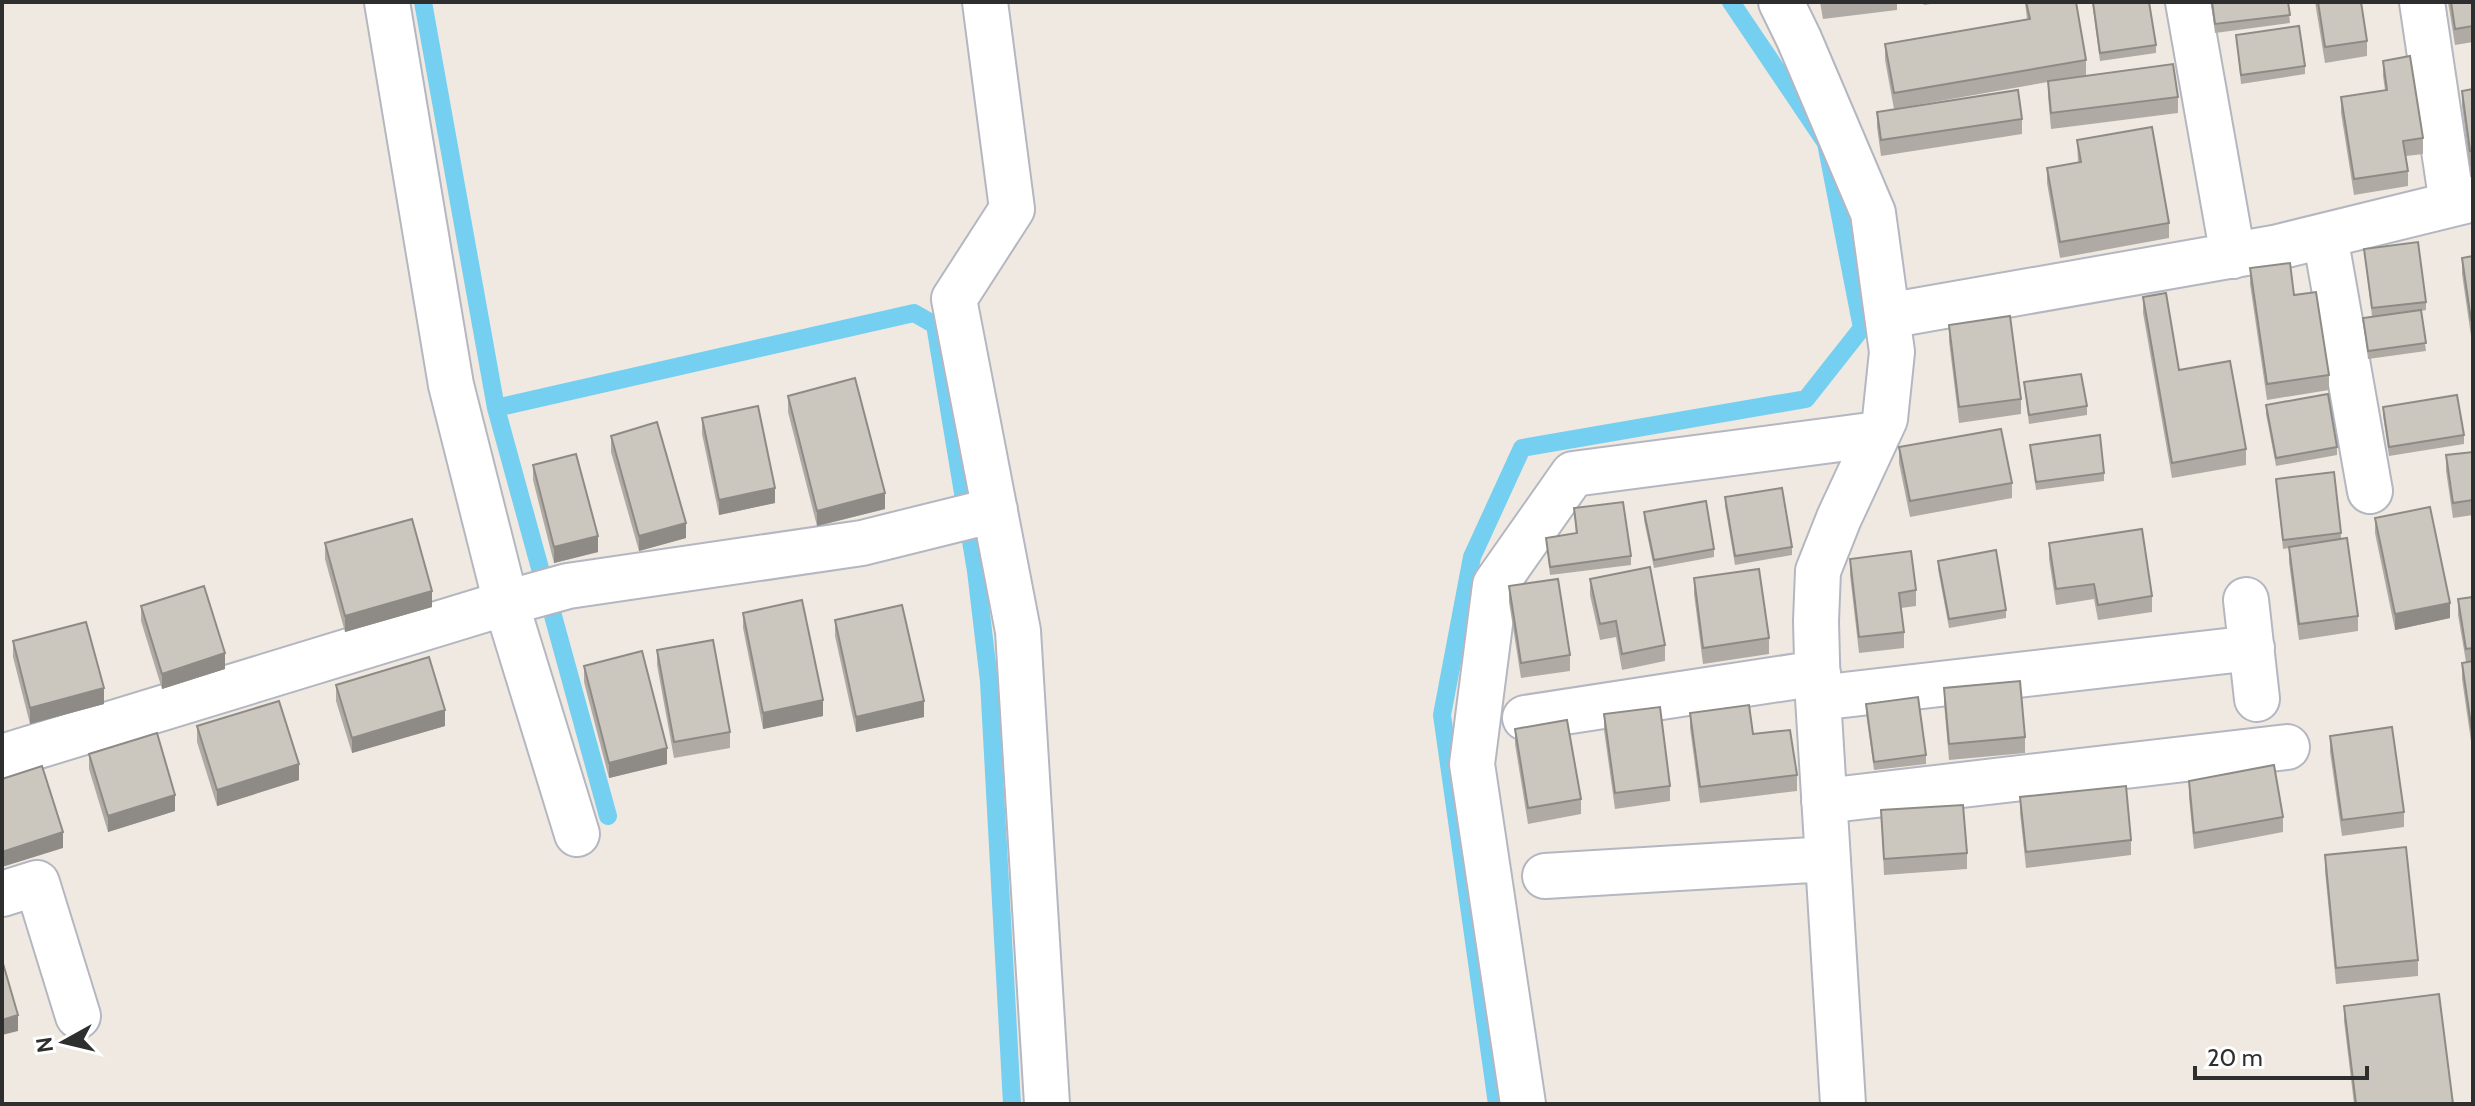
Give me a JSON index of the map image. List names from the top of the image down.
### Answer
{
  "scale_bar": "20 m",
  "north": "left"
}
